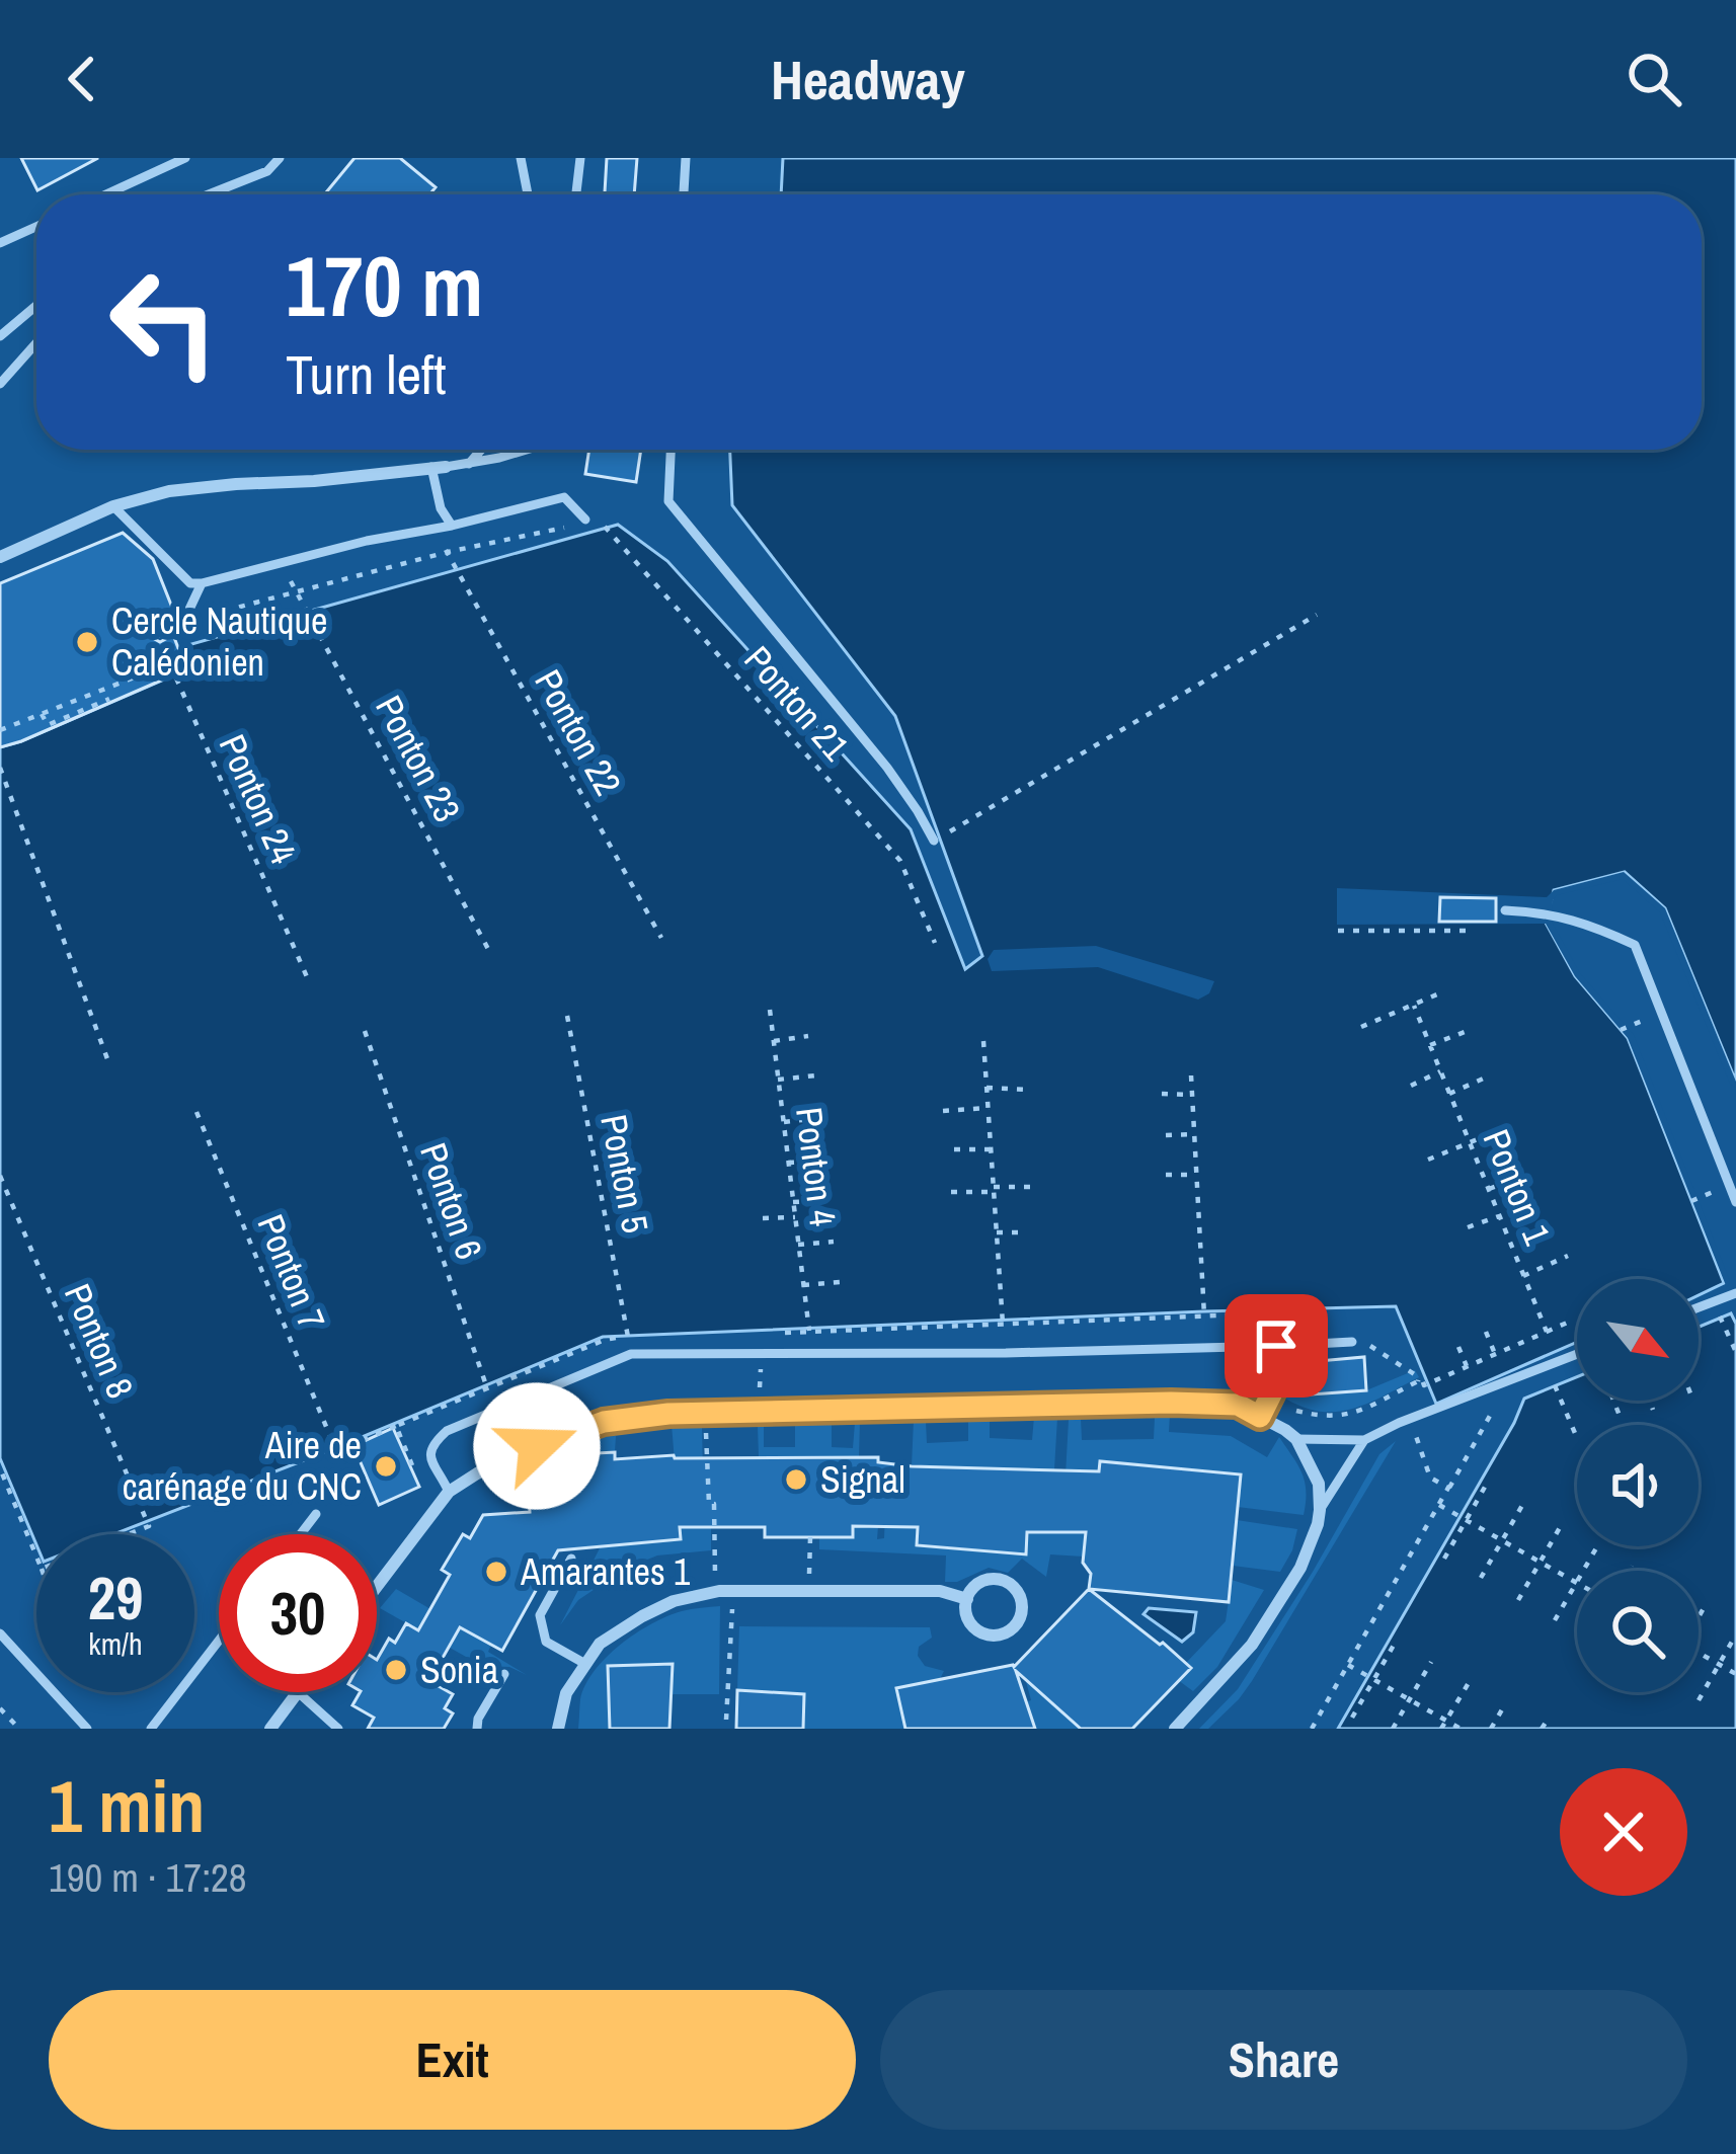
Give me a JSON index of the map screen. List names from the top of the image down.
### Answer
{
  "streets": {
    "path": [
      "Ponton 21",
      "Ponton 22",
      "Ponton 23",
      "Ponton 24",
      "Ponton 4",
      "Ponton 5",
      "Ponton 1",
      "Ponton 6",
      "Ponton 7",
      "Ponton 8"
    ]
  },
  "places": [
    "Cercle Nautique Calédonien",
    "Aire de carénage du CNC",
    "Signal",
    "Amarantes 1",
    "Sonia"
  ],
  "north": "bottom right",
  "page": {
    "header": "Headway",
    "turn": ["170 m", "Turn left"],
    "speed": "29 km/h",
    "limit": "30",
    "heading": ["1 min", "190 m · 17:28"],
    "buttons": ["Exit", "Share"]
  }
}
